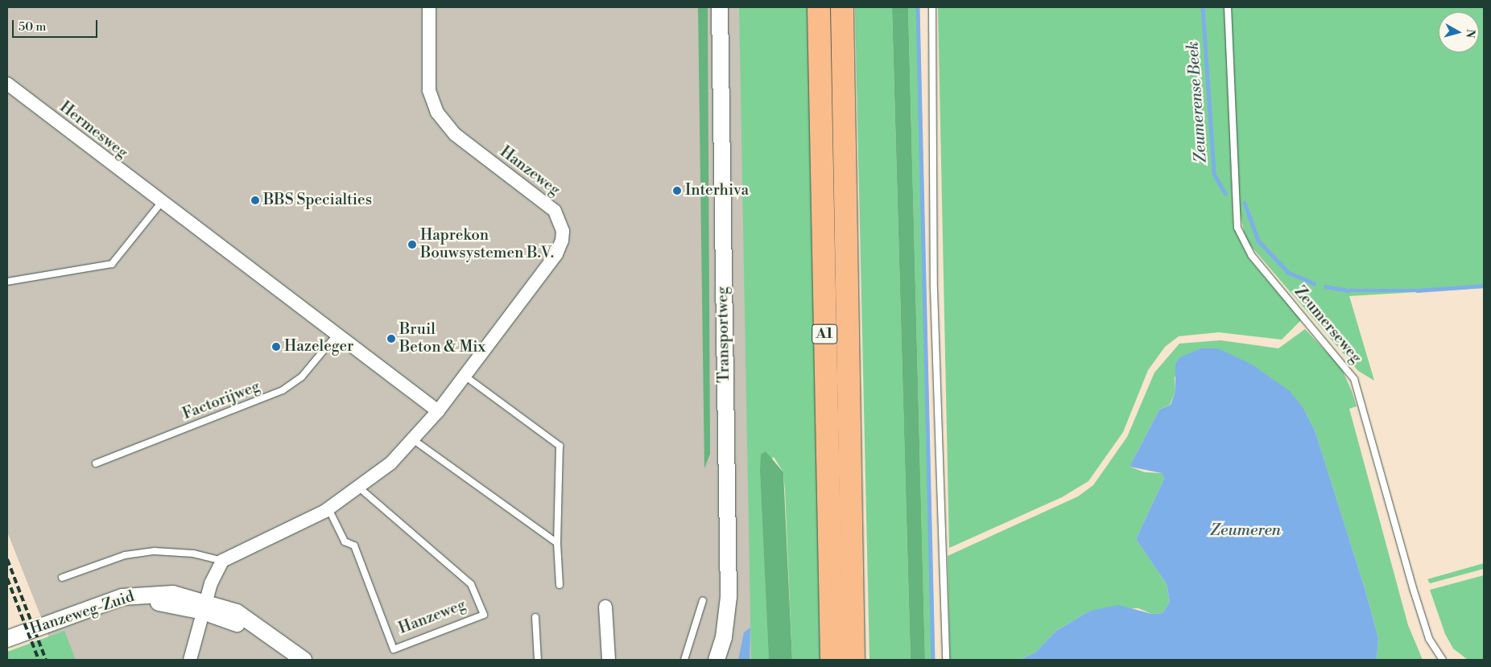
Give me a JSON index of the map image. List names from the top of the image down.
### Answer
{
  "streets": {
    "highway": ["A1"],
    "street": [
      "Hermesweg",
      "Hanzeweg",
      "Transportweg",
      "Hanzeweg-Zuid"
    ],
    "lane": ["Zeumerseweg", "Factorijweg"]
  },
  "water": ["Zeumerense Beek", "Zeumeren"],
  "places": [
    "Interhiva",
    "BBS Specialties",
    "Haprekon Bouwsystemen B.V.",
    "Bruil Beton & Mix",
    "Hazeleger"
  ],
  "scale_bar": "50 m",
  "north": "right"
}
